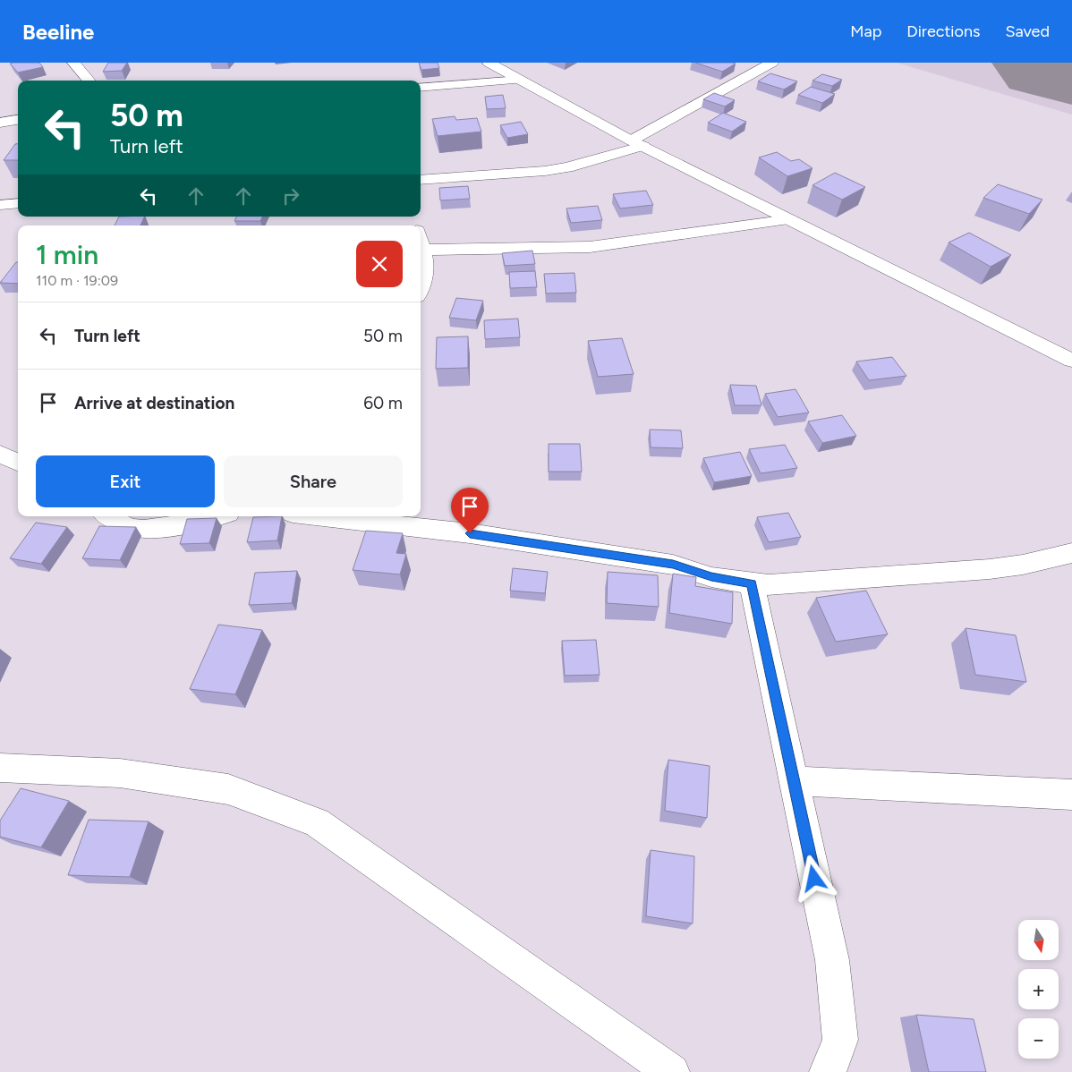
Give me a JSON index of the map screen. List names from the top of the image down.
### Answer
{
  "north": "bottom",
  "page": {
    "header": "Beeline",
    "nav": ["Map", "Directions", "Saved"],
    "turn": ["50 m", "Turn left"],
    "heading": ["1 min", "110 m · 19:09"],
    "list": [
      {
        "name": "Turn left",
        "value": "50 m"
      },
      {
        "name": "Arrive at destination",
        "value": "60 m"
      }
    ],
    "buttons": ["Exit", "Share"],
    "map_buttons": ["+", "−"]
  }
}
